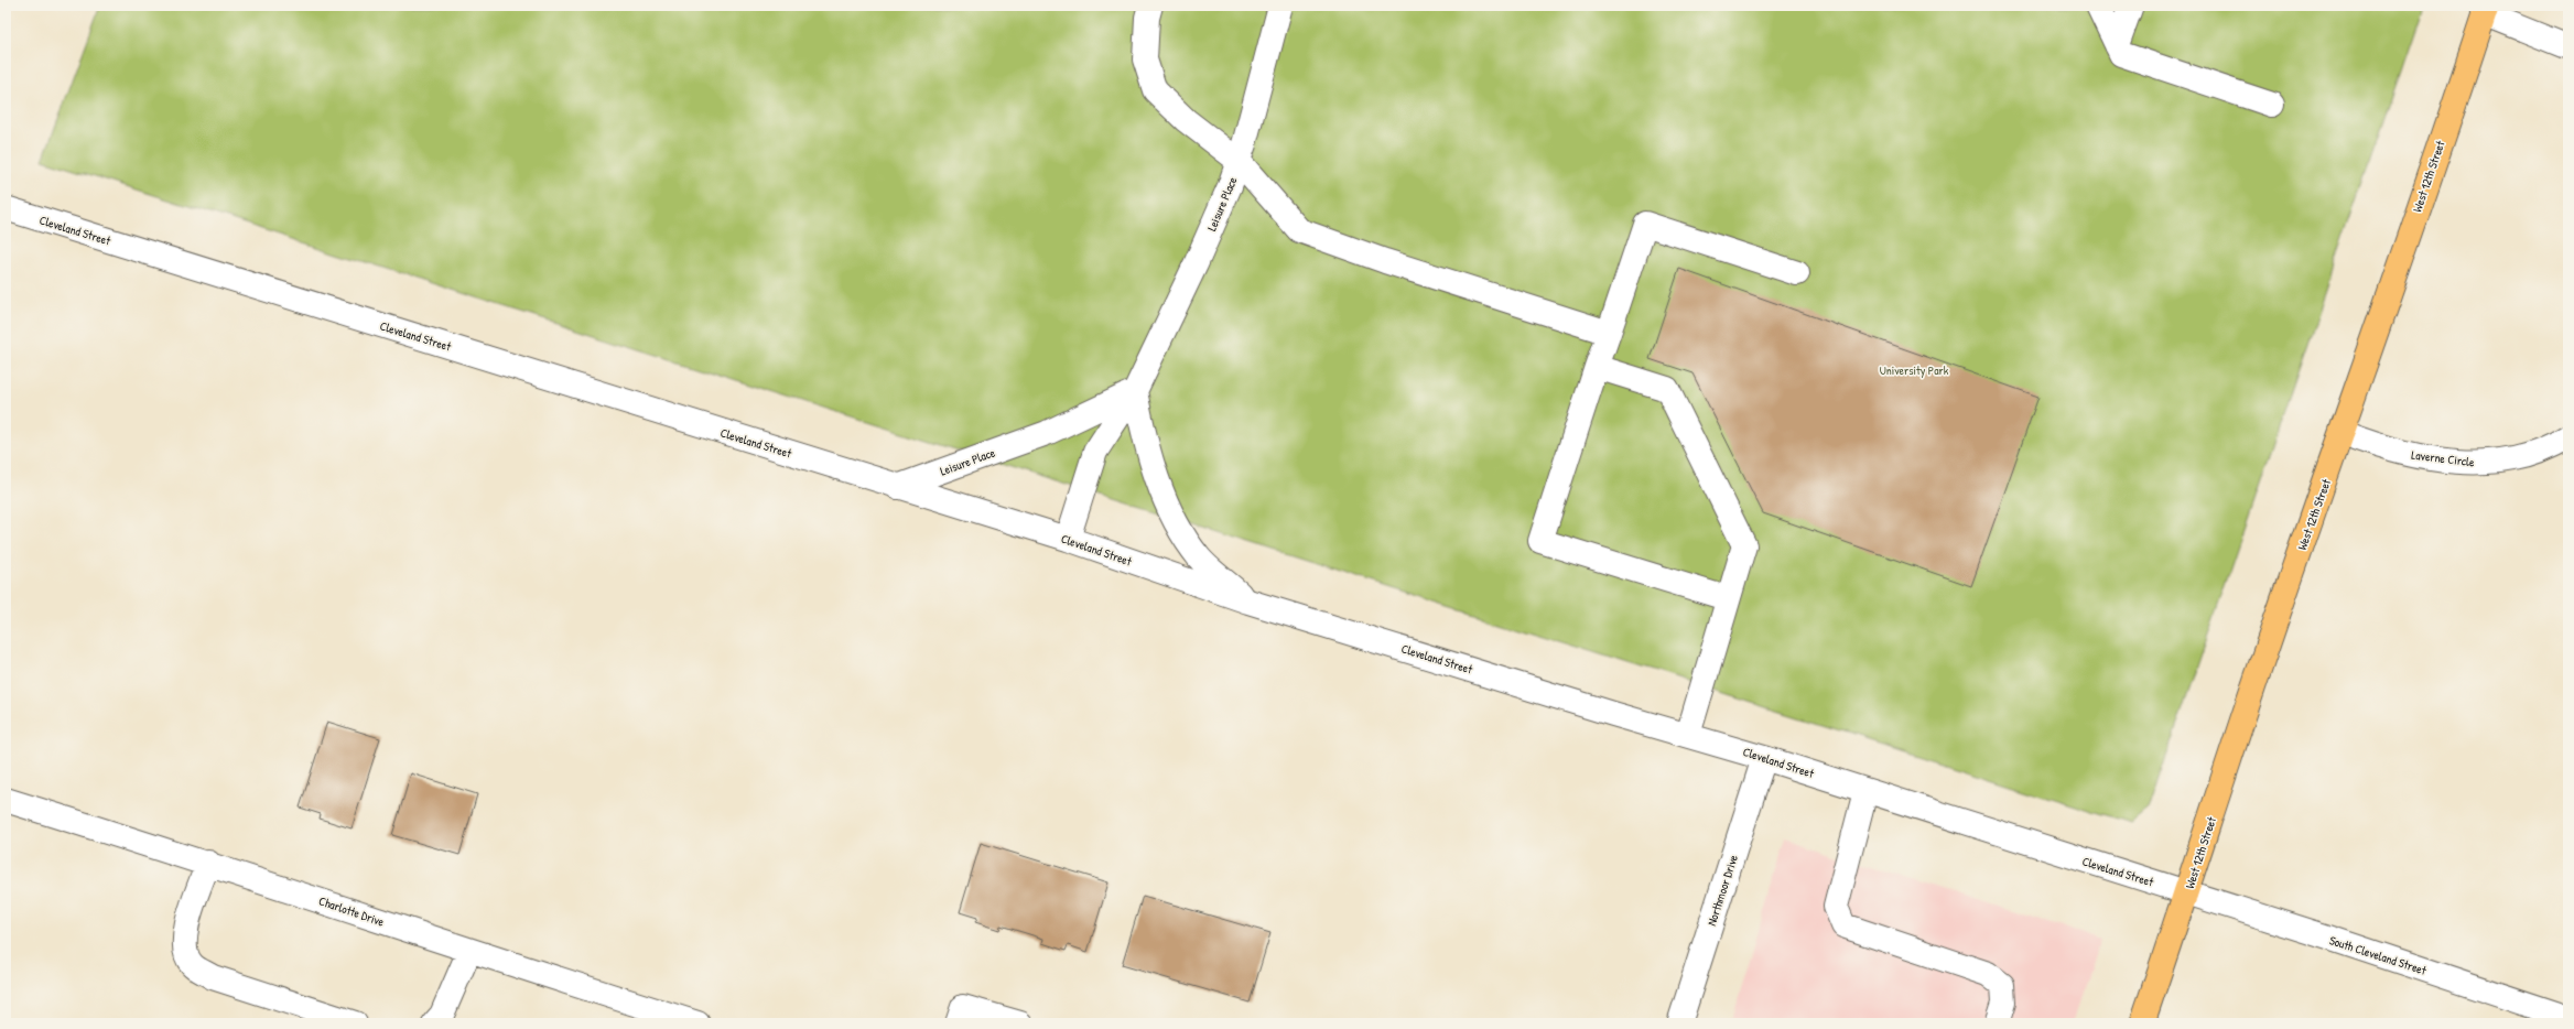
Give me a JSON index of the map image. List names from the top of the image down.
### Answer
{
  "streets": {
    "main road": ["West 12th Street"],
    "street": [
      "Leisure Place",
      "Cleveland Street",
      "Laverne Circle",
      "Northmoor Drive",
      "Charlotte Drive",
      "South Cleveland Street"
    ]
  },
  "crossings": [
    ["West 12th Street", "Cleveland Street"],
    ["West 12th Street", "Laverne Circle"],
    ["West 12th Street", "South Cleveland Street"],
    ["Leisure Place", "Cleveland Street"],
    ["Cleveland Street", "Northmoor Drive"],
    ["Cleveland Street", "South Cleveland Street"]
  ],
  "parks": ["University Park"]
}
